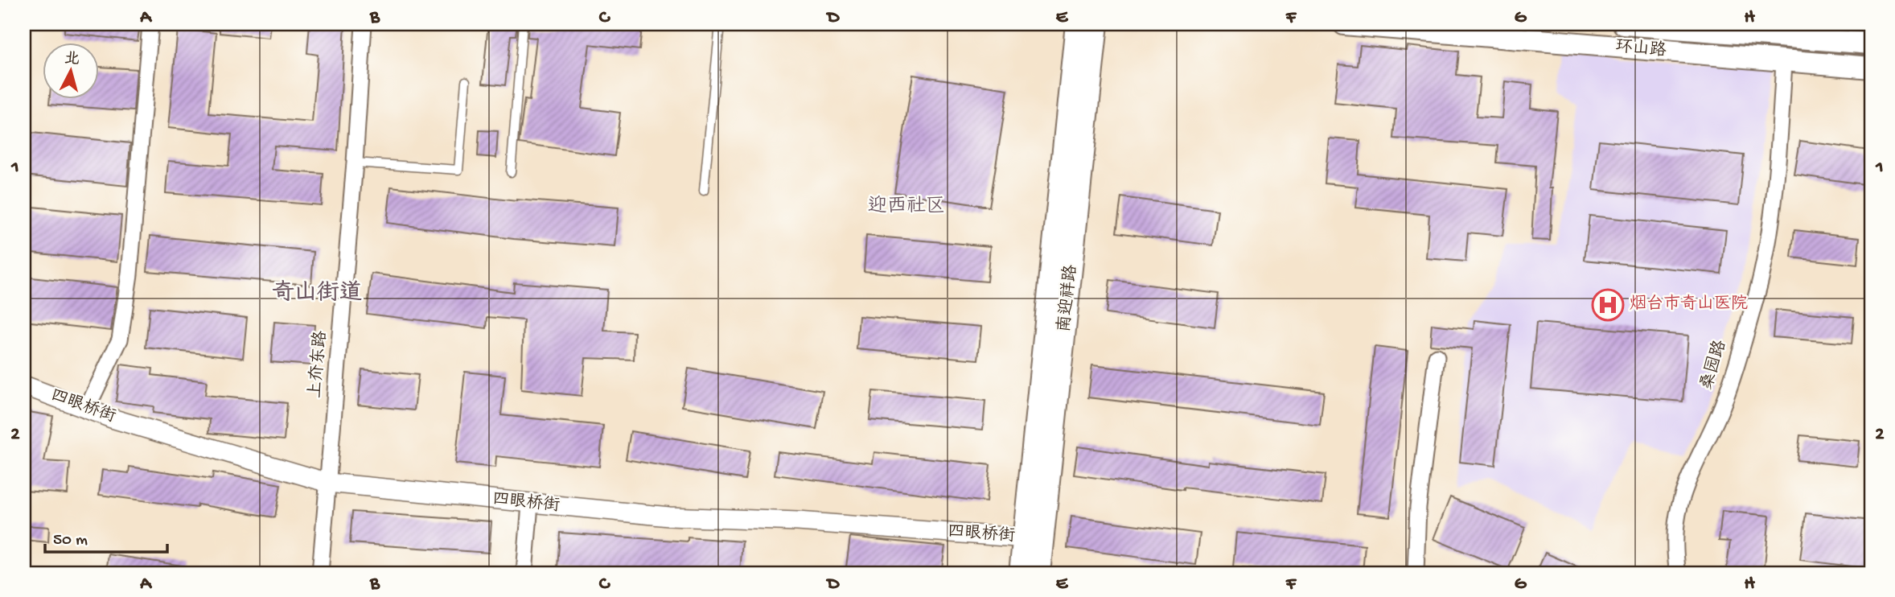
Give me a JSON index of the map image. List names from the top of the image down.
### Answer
{
  "streets": {
    "main road": ["环山路", "南迎祥路"],
    "street": ["上夼东路", "桑园路", "四眼桥街"]
  },
  "crossings": [
    ["环山路", "桑园路"],
    ["南迎祥路", "四眼桥街"],
    ["上夼东路", "四眼桥街"]
  ],
  "districts": ["迎西社区", "奇山街道"],
  "places": {
    "hospital": ["烟台市奇山医院"]
  },
  "scale_bar": "50 m",
  "north": "top",
  "grid": {
    "columns": [
      "A",
      "B",
      "C",
      "D",
      "E",
      "F",
      "G",
      "H"
    ],
    "rows": ["1", "2"]
  }
}
